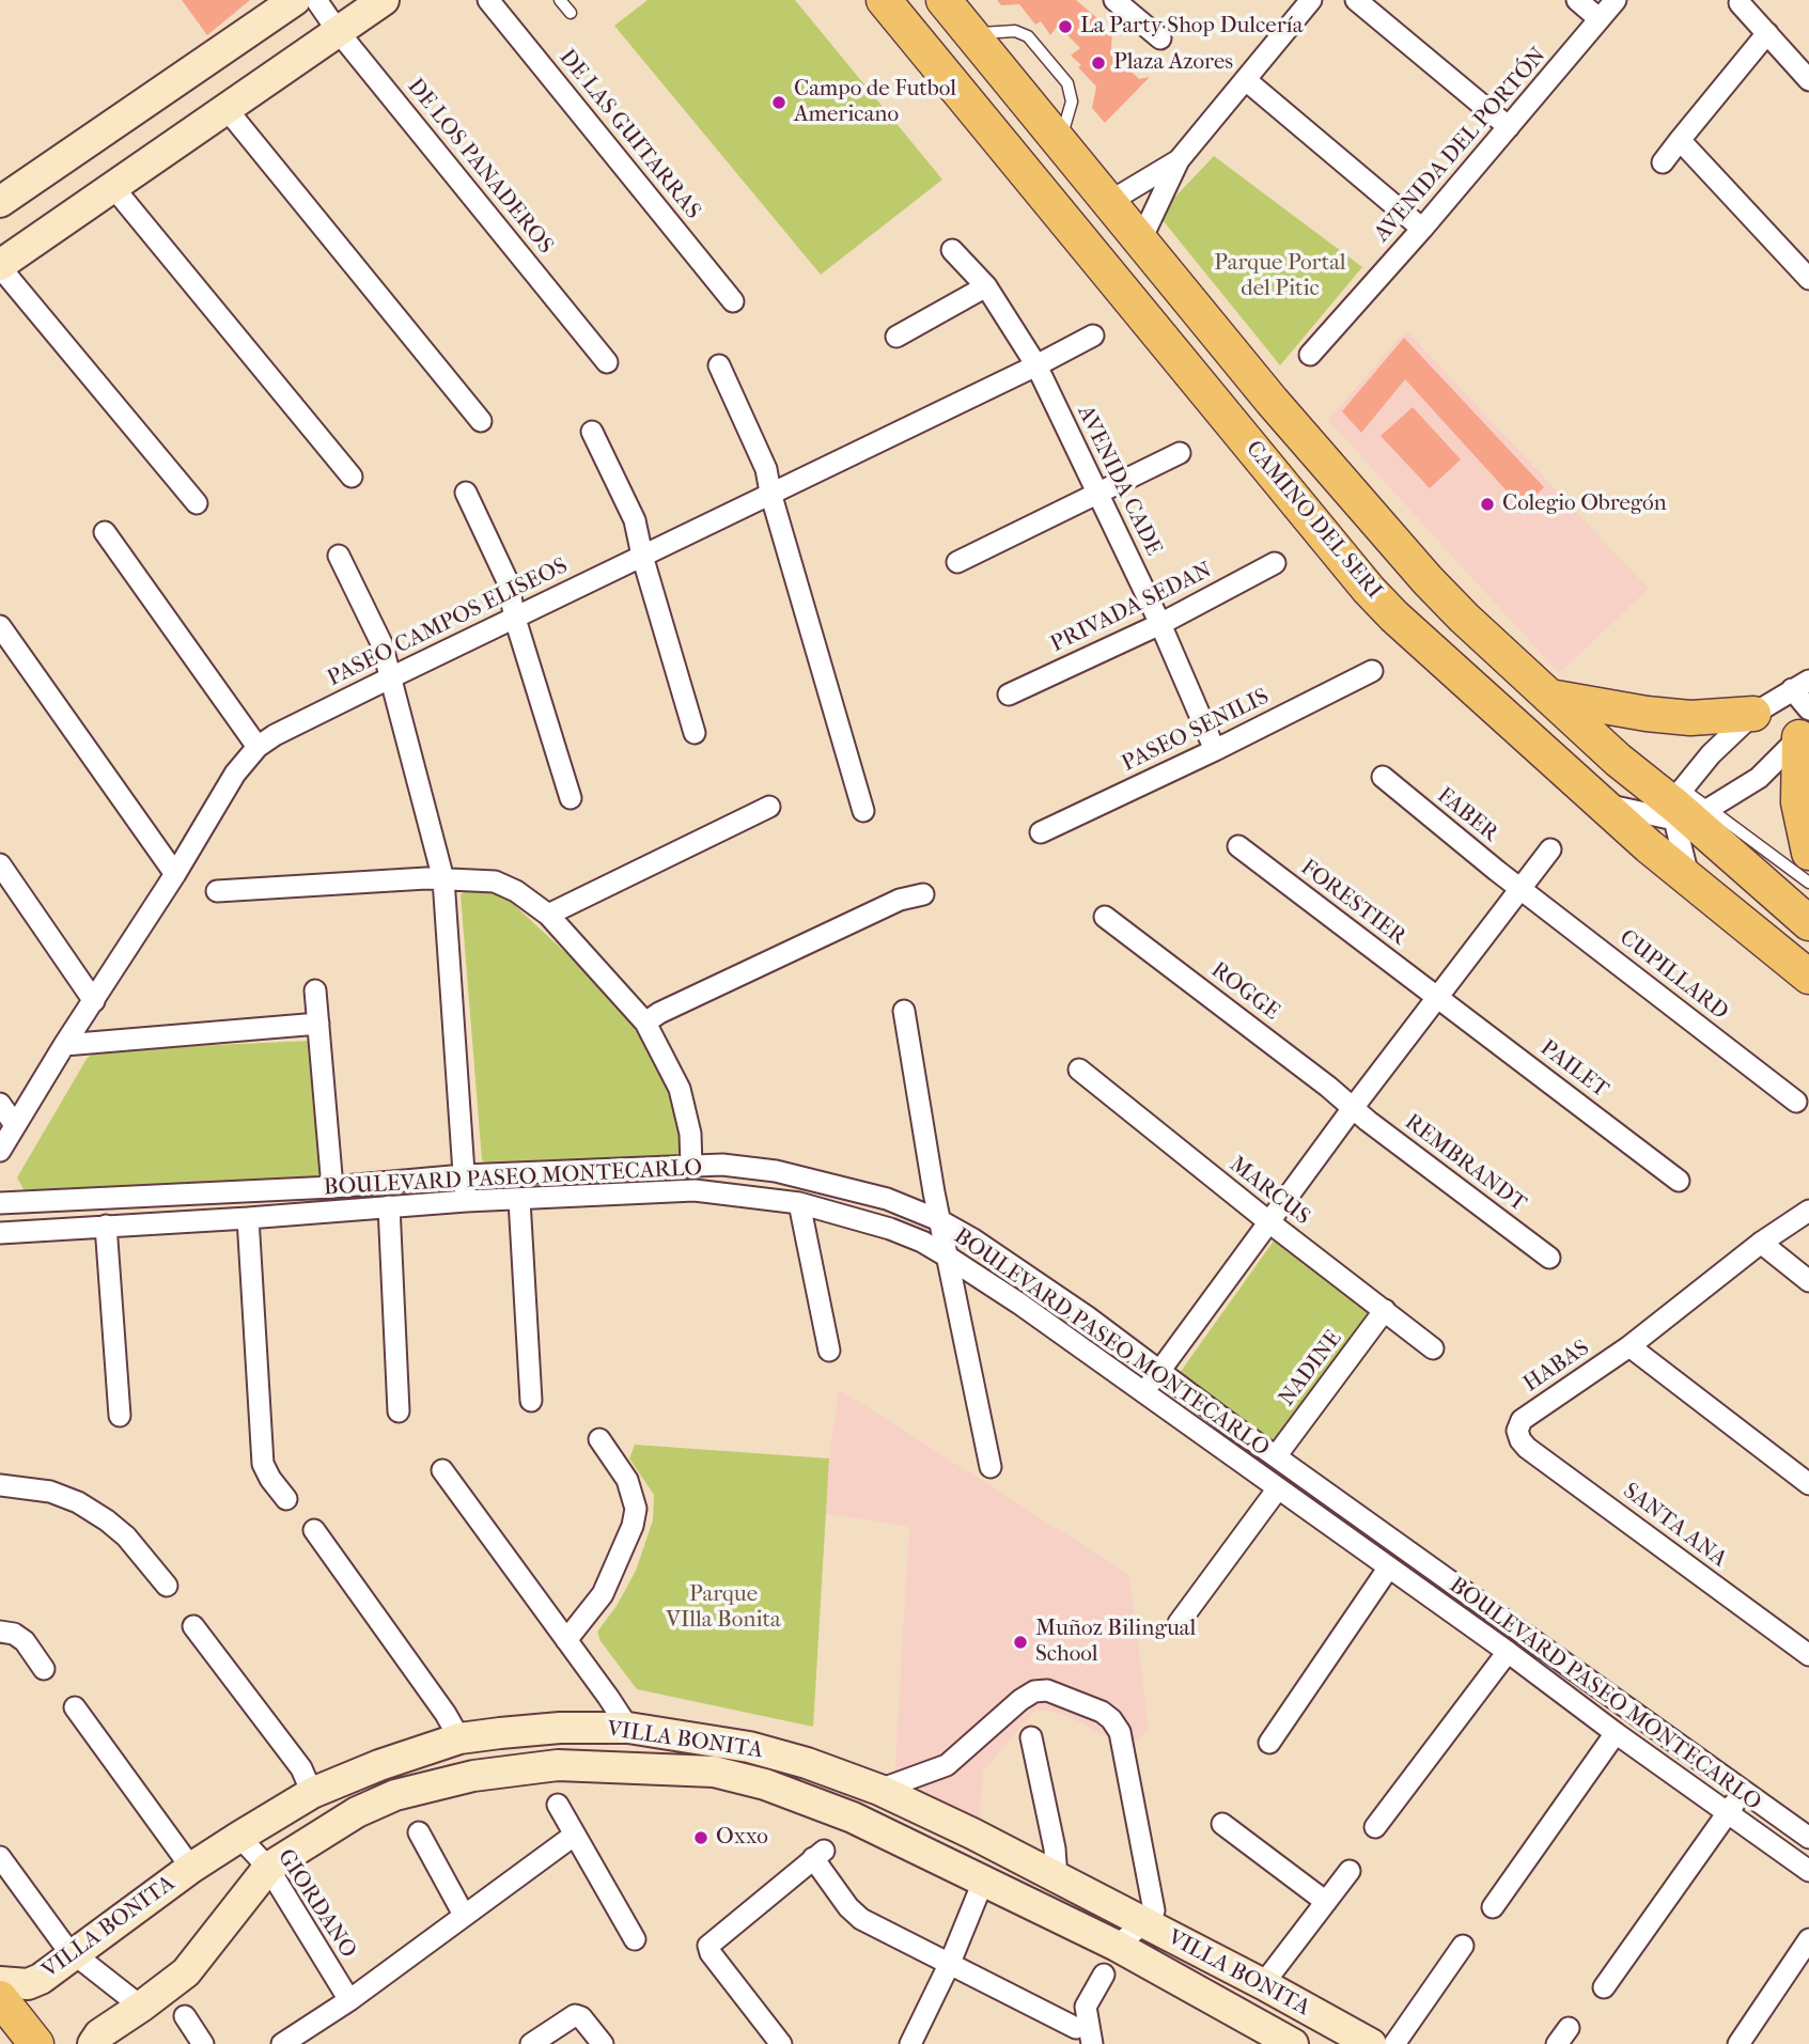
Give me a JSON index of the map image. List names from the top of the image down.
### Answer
{
  "streets": {
    "main road": ["CAMINO DEL SERI"],
    "street": [
      "DE LAS GUITARRAS",
      "AVENIDA DEL PORTÓN",
      "DE LOS PANADEROS",
      "AVENIDA CADE",
      "PRIVADA SEDAN",
      "PASEO CAMPOS ELISEOS",
      "PASEO SENILIS",
      "FABER",
      "FORESTIER",
      "CUPILLARD",
      "ROGGE",
      "PAILET",
      "REMBRANDT",
      "BOULEVARD PASEO MONTECARLO",
      "MARCUS",
      "HABAS",
      "NADINE",
      "SANTA ANA",
      "VILLA BONITA",
      "GIORDANO"
    ]
  },
  "crossings": [
    ["AVENIDA CADE", "PRIVADA SEDAN"],
    ["AVENIDA CADE", "PASEO CAMPOS ELISEOS"],
    ["AVENIDA CADE", "PASEO SENILIS"],
    ["FABER", "CUPILLARD"],
    ["FORESTIER", "PAILET"],
    ["ROGGE", "REMBRANDT"],
    ["MARCUS", "NADINE"],
    ["HABAS", "SANTA ANA"],
    ["VILLA BONITA", "GIORDANO"]
  ],
  "parks": ["Parque Portal del Pitic", "Parque VIlla Bonita"],
  "places": [
    "La Party Shop Dulcería",
    "Plaza Azores",
    "Campo de Futbol Americano",
    "Colegio Obregón",
    "Muñoz Bilingual School",
    "Oxxo"
  ]
}
